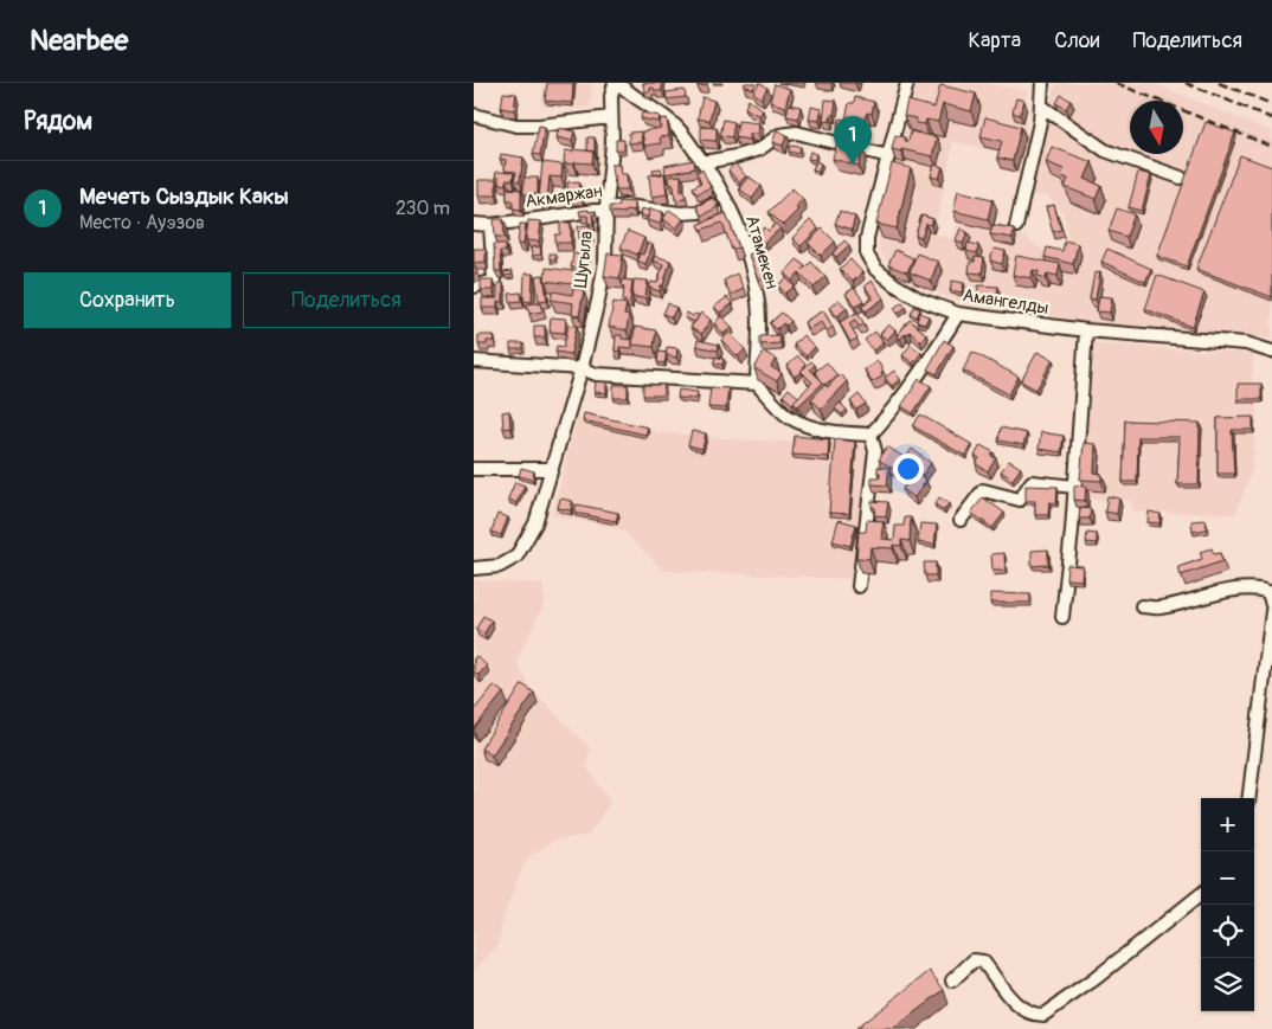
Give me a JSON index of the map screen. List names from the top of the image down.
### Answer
{
  "streets": {
    "street": [
      "Акмаржан",
      "Атамекен",
      "Шугыла",
      "Амангелды"
    ]
  },
  "crossings": [
    ["Акмаржан", "Атамекен"],
    ["Акмаржан", "Шугыла"]
  ],
  "north": "bottom",
  "page": {
    "header": "Nearbee",
    "nav": ["Карта", "Слои", "Поделиться"],
    "heading": "Рядом",
    "pins": "1",
    "list": [
      {
        "mark": "1",
        "name": "Мечеть Сыздык Какы",
        "note": "Место · Ауэзов",
        "value": "230 m"
      }
    ],
    "buttons": ["Сохранить", "Поделиться"],
    "map_buttons": ["+", "−"]
  }
}
